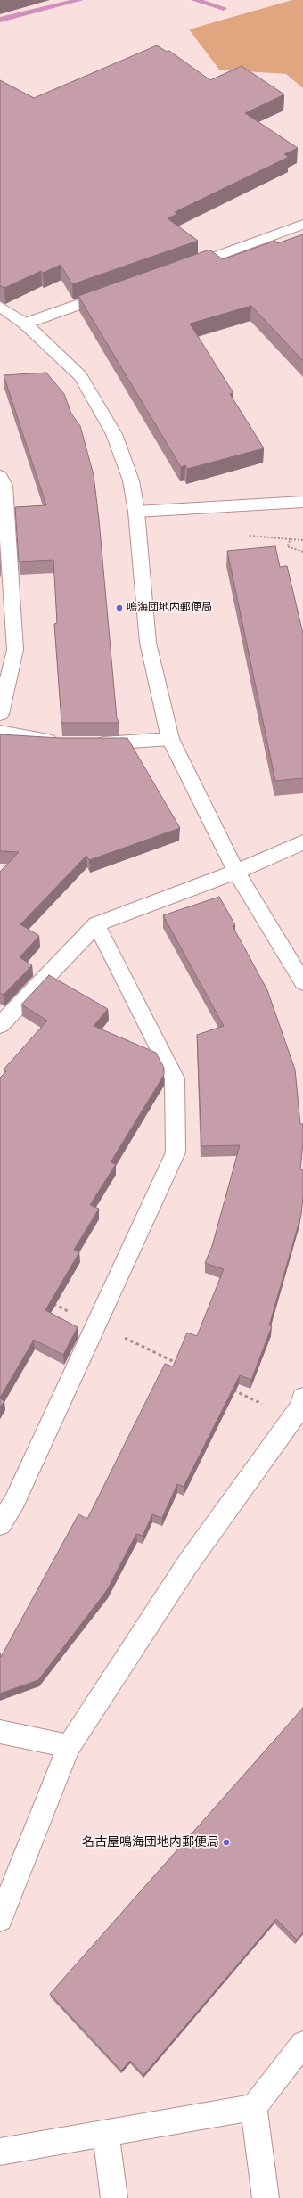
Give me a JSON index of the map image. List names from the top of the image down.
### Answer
{
  "places": ["鳴海団地内郵便局", "名古屋鳴海団地内郵便局"]
}
